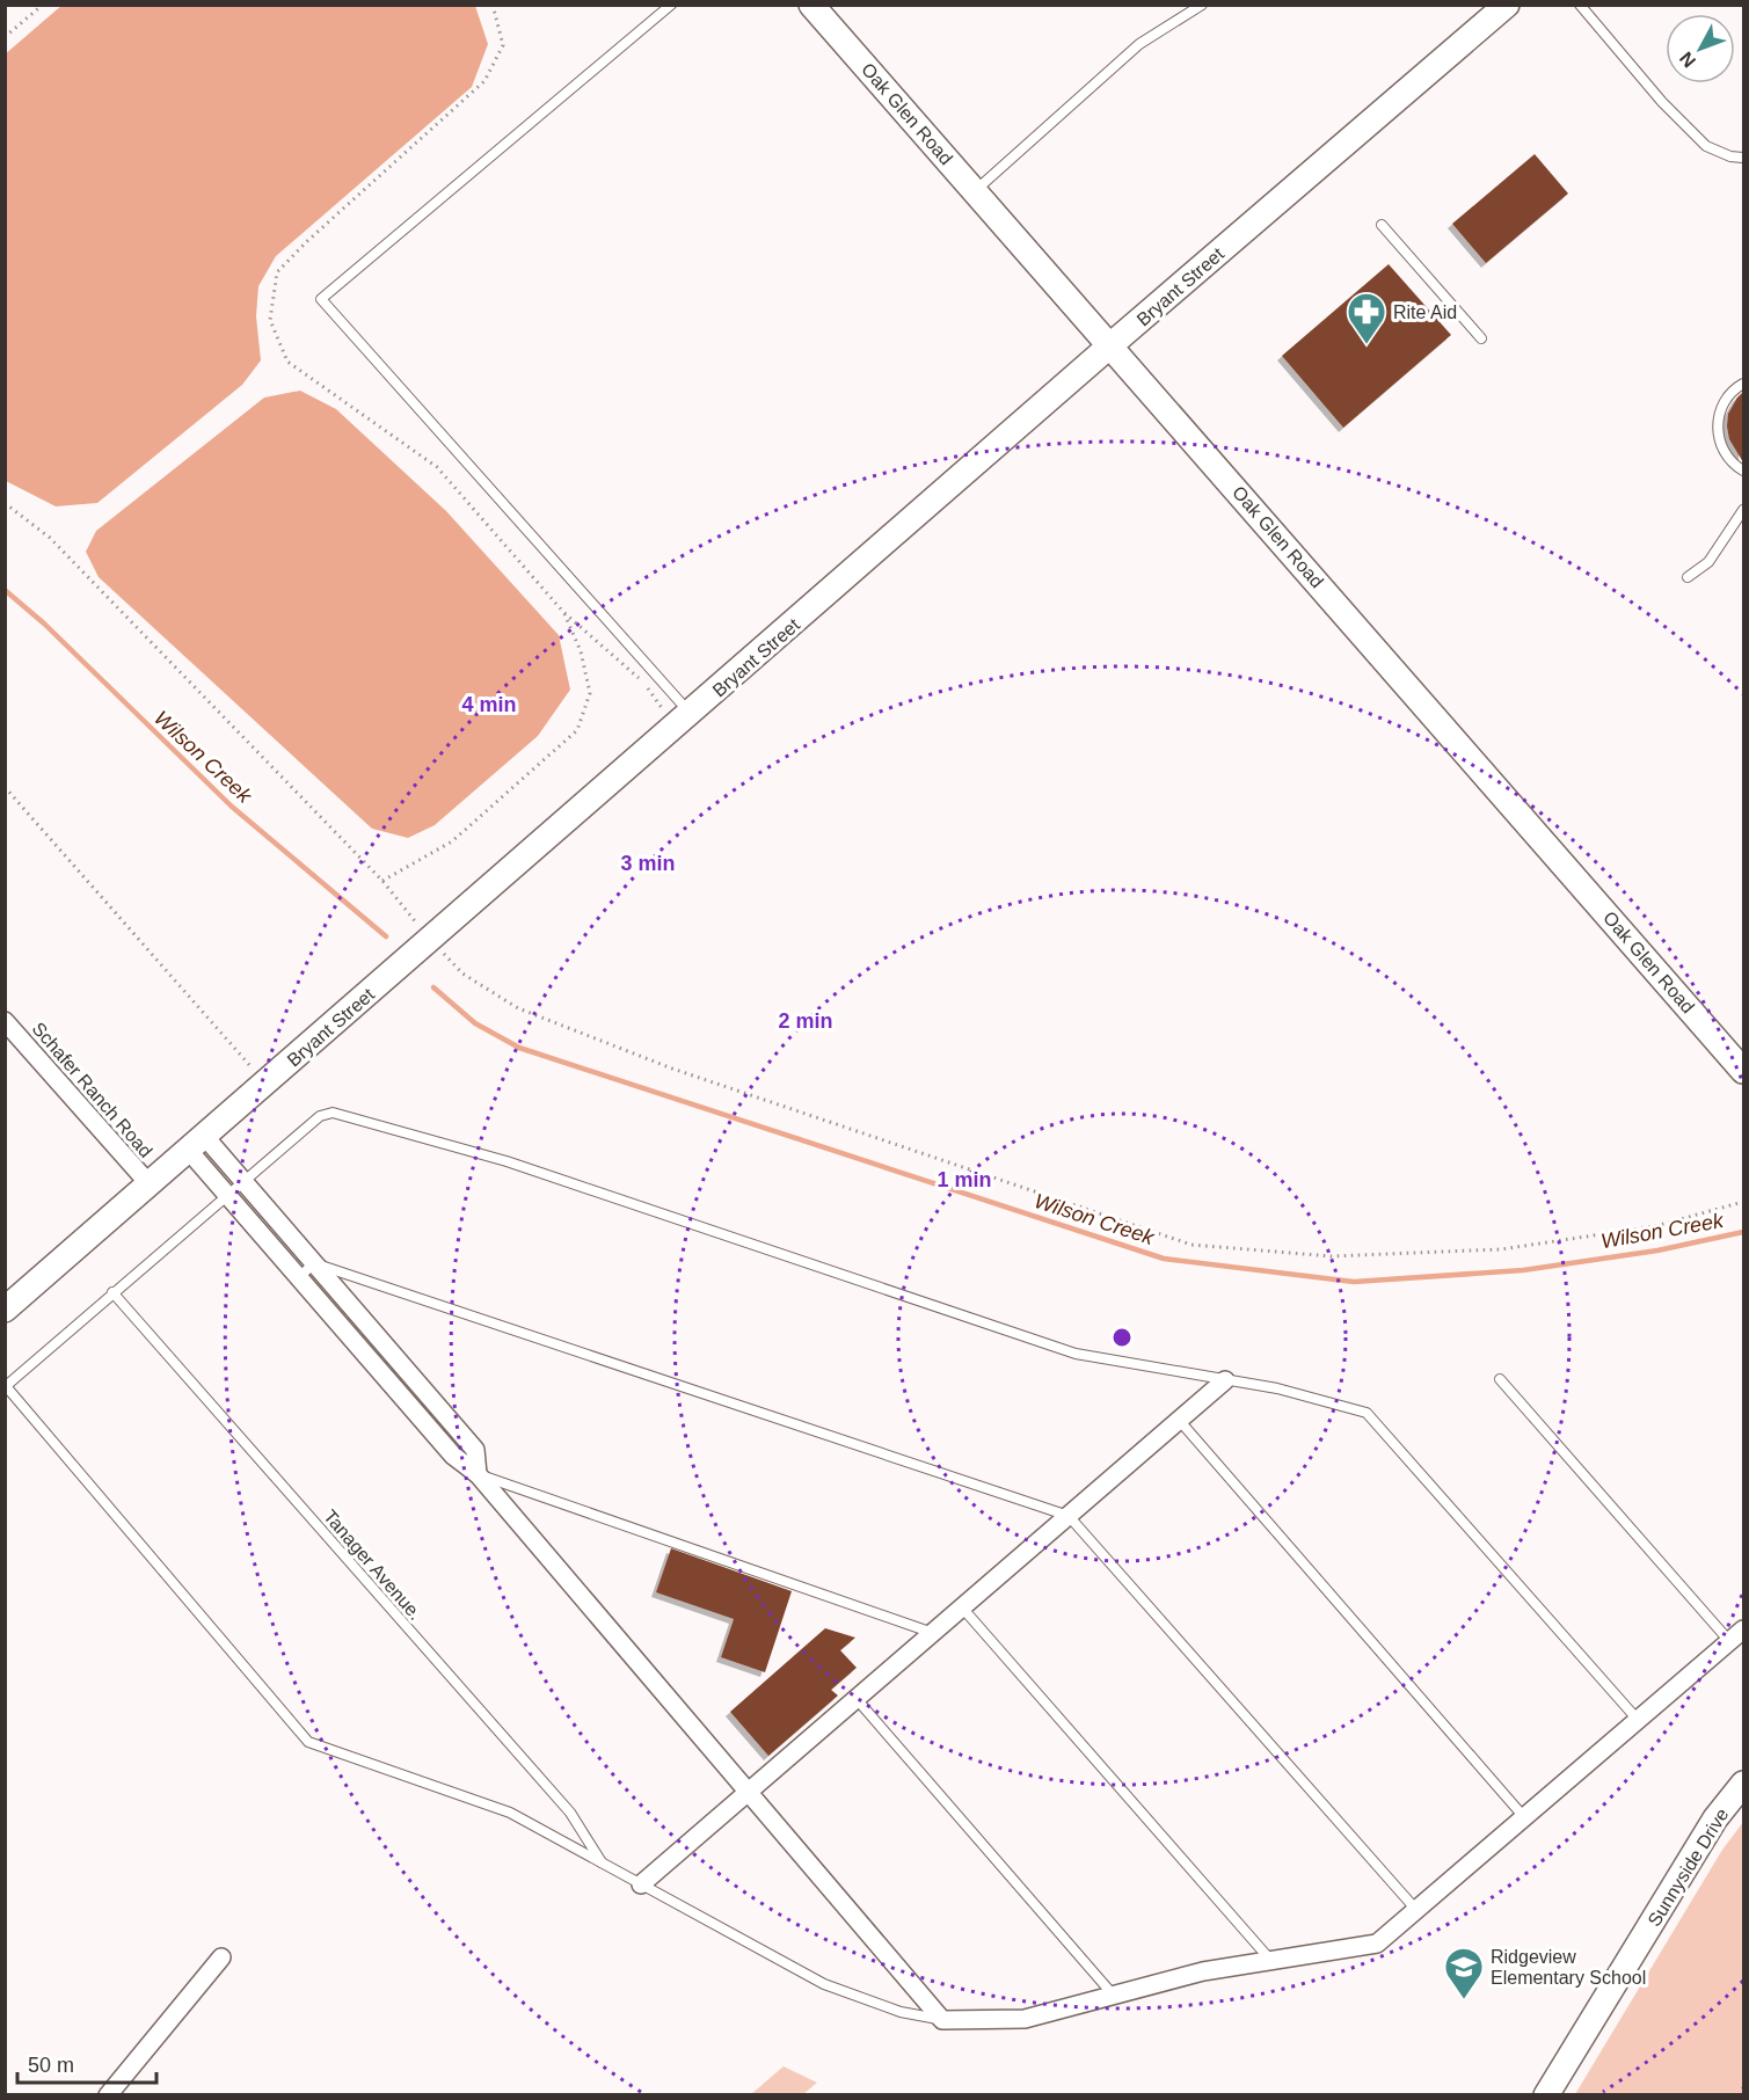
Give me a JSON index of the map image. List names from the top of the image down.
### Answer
{
  "streets": {
    "main road": ["Oak Glen Road", "Bryant Street", "Sunnyside Drive"],
    "street": ["Schafer Ranch Road"],
    "lane": ["Tanager Avenue."]
  },
  "crossings": [
    ["Oak Glen Road", "Bryant Street"],
    ["Bryant Street", "Schafer Ranch Road"]
  ],
  "water": ["Wilson Creek"],
  "places": {
    "pharmacy": ["Rite Aid"],
    "school or university": ["Ridgeview Elementary School"]
  },
  "scale_bar": "50 m",
  "north": "bottom left",
  "rings": [
    "4 min",
    "3 min",
    "2 min",
    "1 min"
  ]
}
